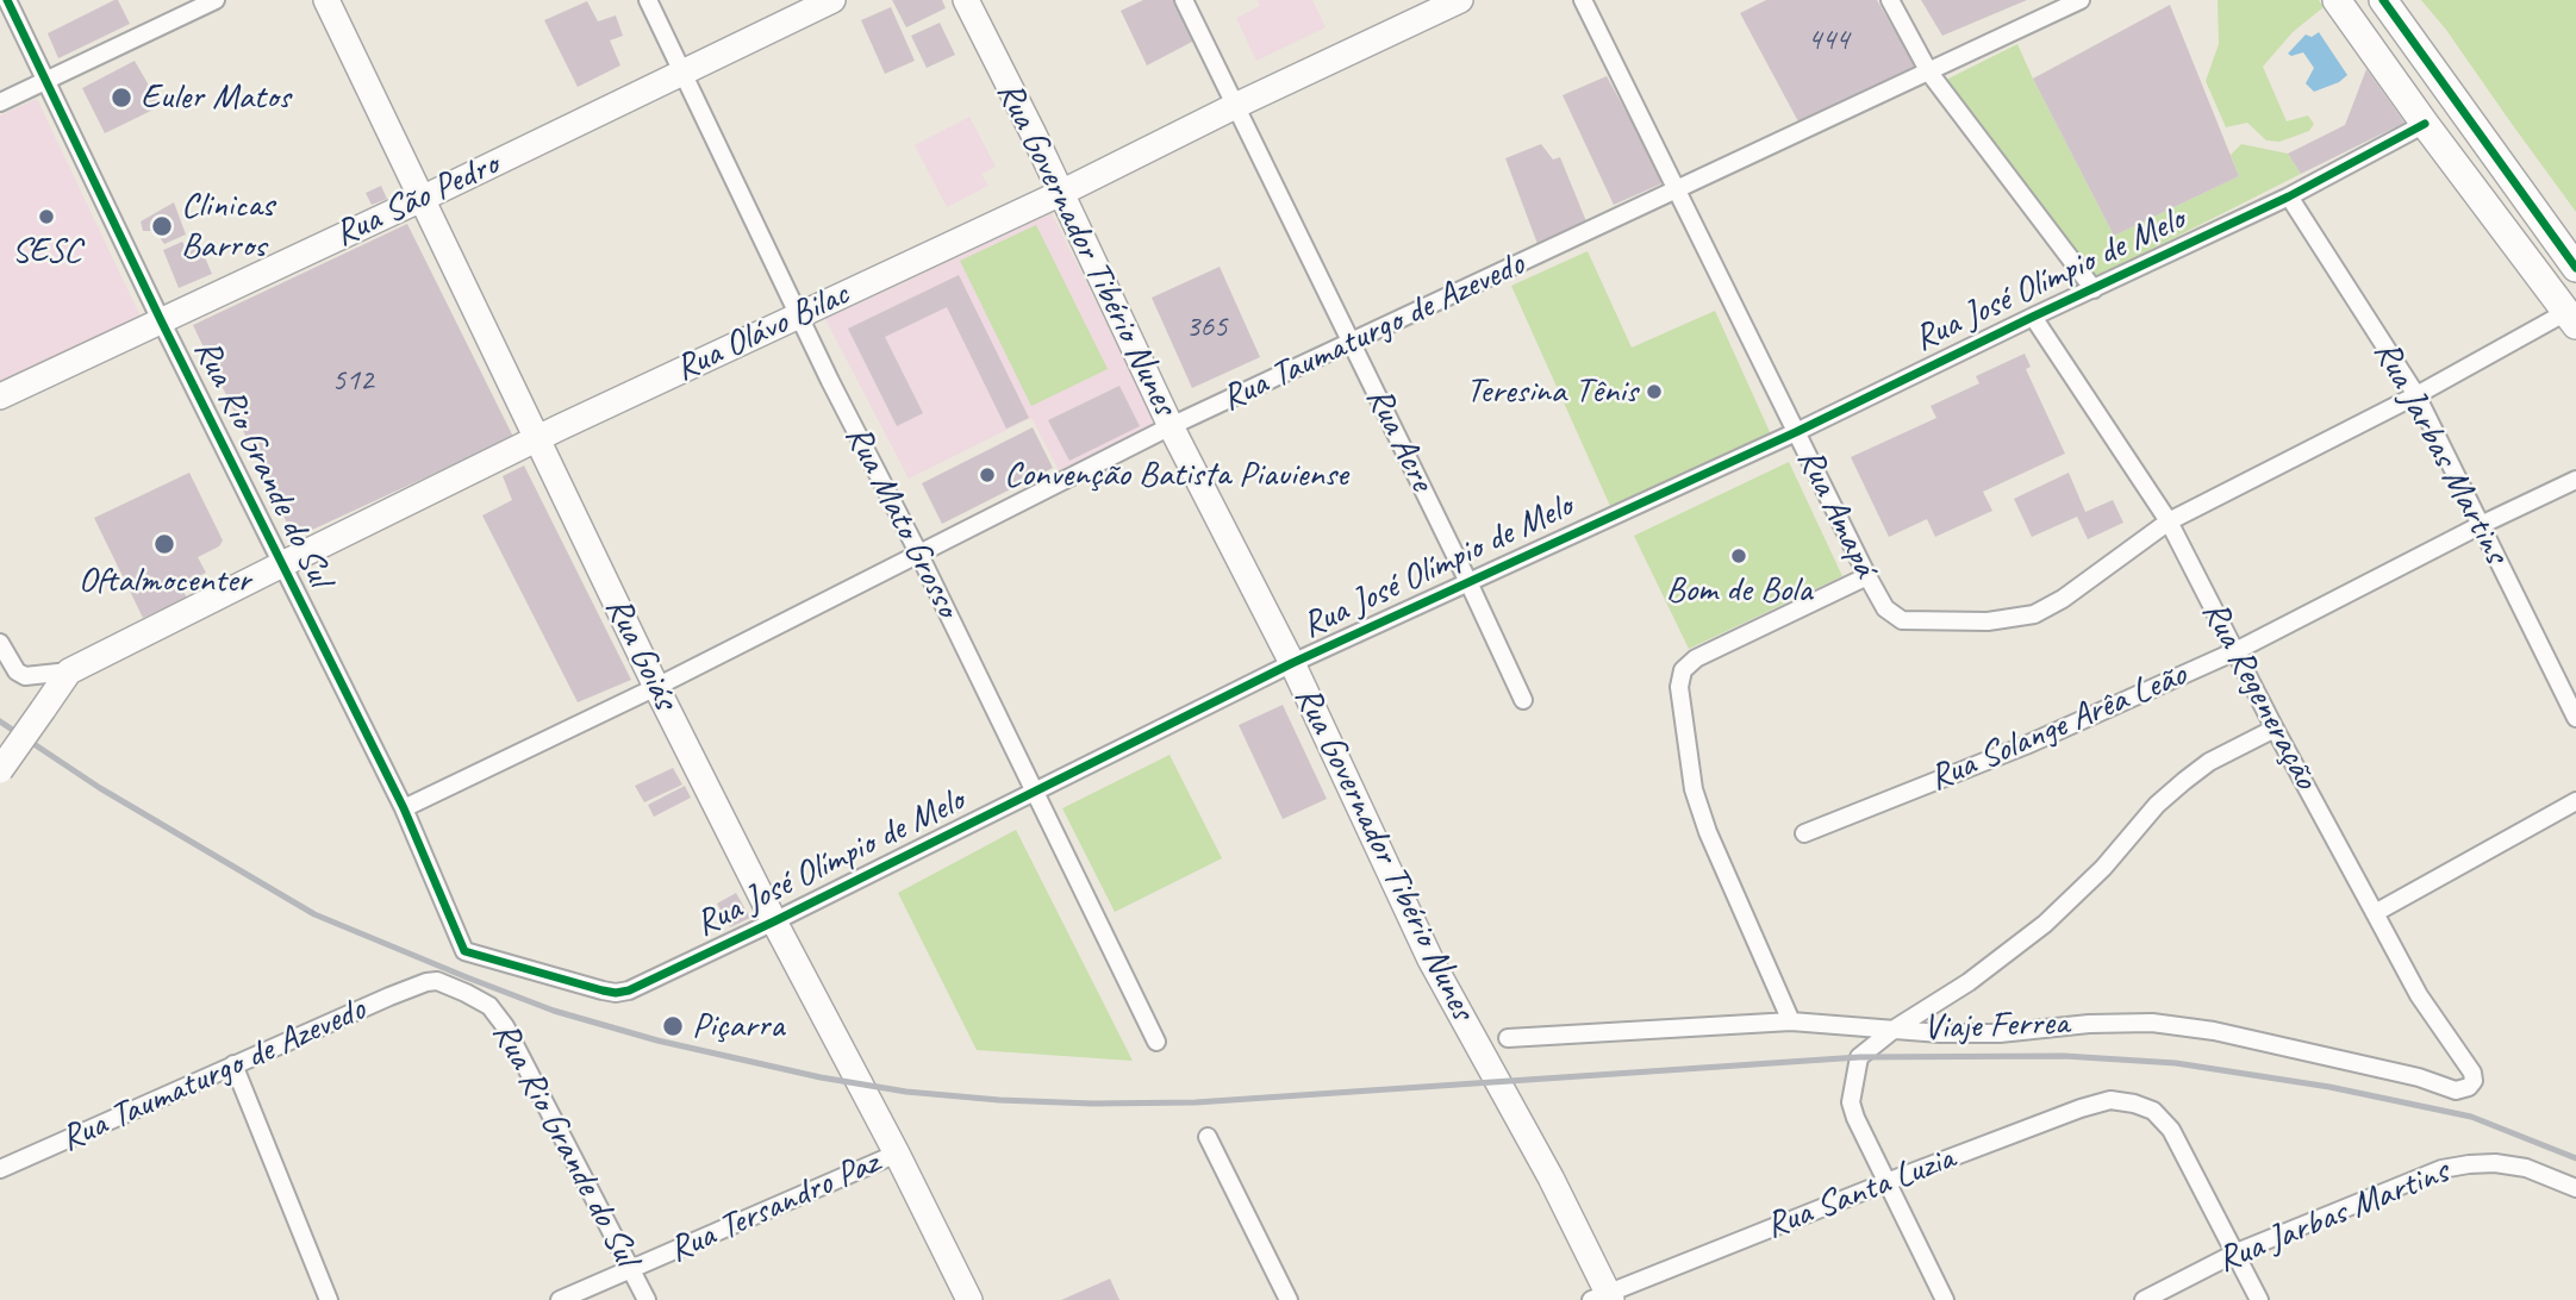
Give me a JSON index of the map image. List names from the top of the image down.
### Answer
{
  "streets": {
    "street": [
      "Rua São Pedro",
      "Rua Governador Tibério Nunes",
      "Rua José Olímpio de Melo",
      "Rua Olávo Bilac",
      "Rua Taumaturgo de Azevedo",
      "Rua Acre",
      "Rua Jarbas Martins",
      "Rua Rio Grande do Sul",
      "Rua Amapá",
      "Rua Mato Grosso",
      "Rua Goiás",
      "Rua Regeneração",
      "Rua Solange Arêa Leão",
      "Viaje Ferrea",
      "Rua Santa Luzia",
      "Rua Tersandro Paz"
    ]
  },
  "crossings": [
    ["Rua São Pedro", "Rua Rio Grande do Sul"],
    ["Rua São Pedro", "Rua Mato Grosso"],
    ["Rua São Pedro", "Rua Goiás"],
    ["Rua Governador Tibério Nunes", "Rua José Olímpio de Melo"],
    ["Rua Governador Tibério Nunes", "Rua Olávo Bilac"],
    ["Rua Governador Tibério Nunes", "Rua Taumaturgo de Azevedo"],
    ["Rua Governador Tibério Nunes", "Rua Santa Luzia"],
    ["Rua José Olímpio de Melo", "Rua Acre"],
    ["Rua José Olímpio de Melo", "Rua Jarbas Martins"],
    ["Rua José Olímpio de Melo", "Rua Rio Grande do Sul"],
    ["Rua José Olímpio de Melo", "Rua Amapá"],
    ["Rua José Olímpio de Melo", "Rua Mato Grosso"],
    ["Rua José Olímpio de Melo", "Rua Goiás"],
    ["Rua José Olímpio de Melo", "Rua Regeneração"],
    ["Rua Olávo Bilac", "Rua Acre"],
    ["Rua Olávo Bilac", "Rua Rio Grande do Sul"],
    ["Rua Olávo Bilac", "Rua Mato Grosso"],
    ["Rua Olávo Bilac", "Rua Goiás"],
    ["Rua Taumaturgo de Azevedo", "Rua Acre"],
    ["Rua Taumaturgo de Azevedo", "Rua Rio Grande do Sul"],
    ["Rua Taumaturgo de Azevedo", "Rua Amapá"],
    ["Rua Taumaturgo de Azevedo", "Rua Mato Grosso"],
    ["Rua Taumaturgo de Azevedo", "Rua Goiás"],
    ["Rua Jarbas Martins", "Rua Solange Arêa Leão"],
    ["Rua Jarbas Martins", "Rua Santa Luzia"],
    ["Rua Rio Grande do Sul", "Rua Tersandro Paz"],
    ["Rua Amapá", "Rua Regeneração"],
    ["Rua Goiás", "Rua Tersandro Paz"],
    ["Rua Regeneração", "Rua Solange Arêa Leão"],
    ["Rua Regeneração", "Viaje Ferrea"]
  ],
  "places": [
    "Euler Matos",
    "SESC",
    "Clinicas Barros",
    "Teresina Tênis",
    "Convenção Batista Piauiense",
    "Oftalmocenter",
    "Bom de Bola",
    "Piçarra"
  ],
  "house_numbers": ["444", "365", "512"]
}
